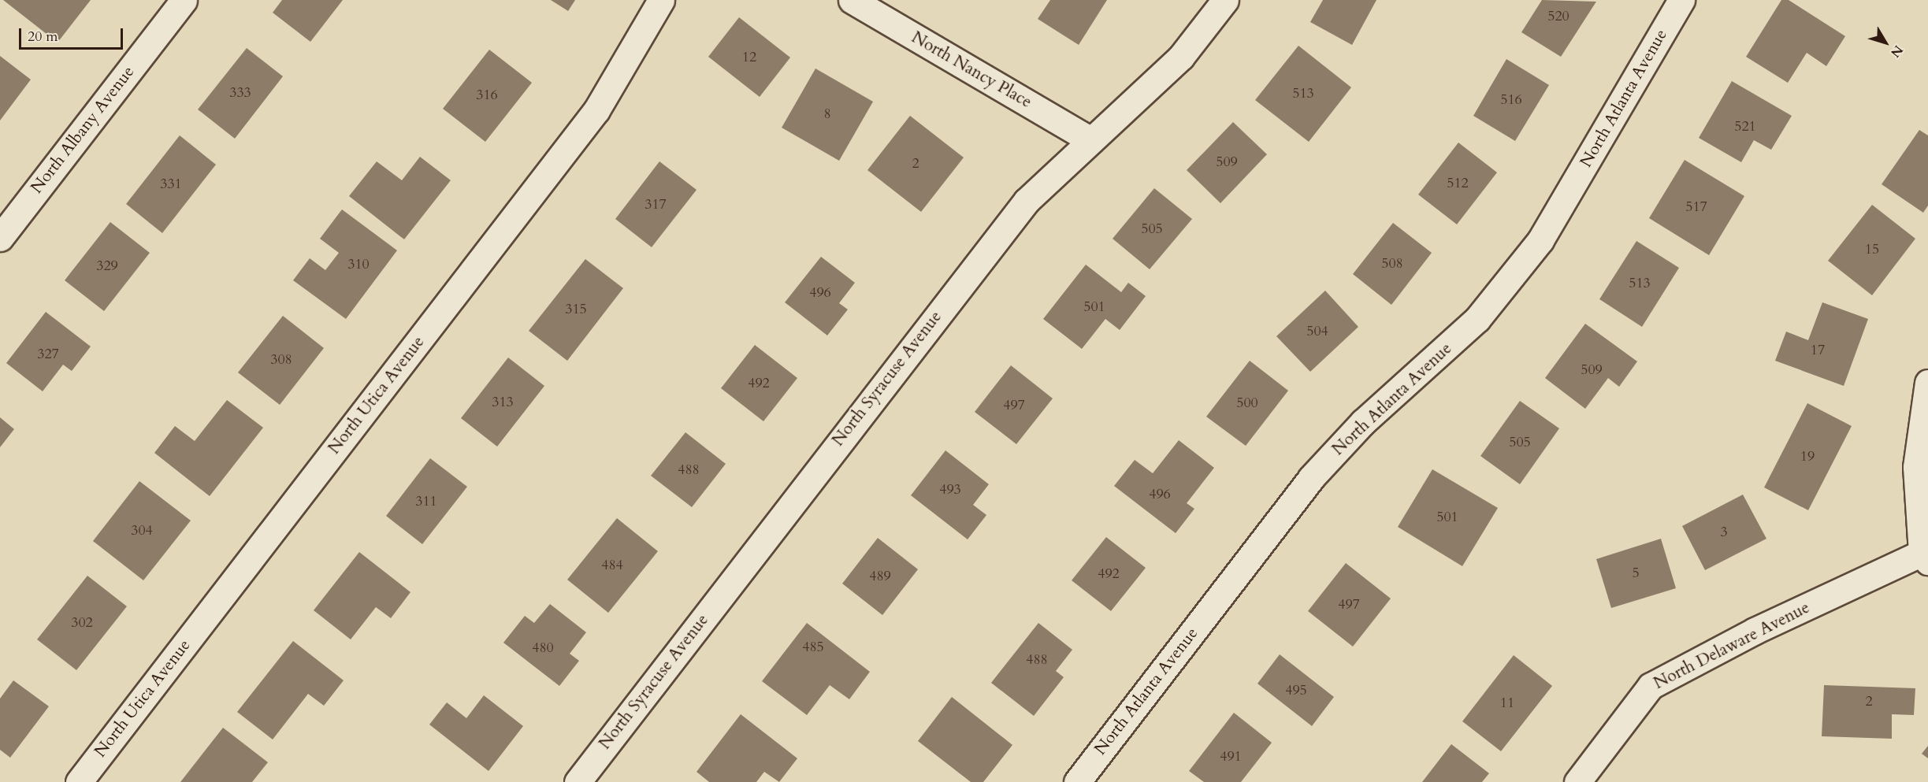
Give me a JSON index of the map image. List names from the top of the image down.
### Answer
{
  "streets": {
    "street": [
      "North Nancy Place",
      "North Atlanta Avenue",
      "North Albany Avenue",
      "North Syracuse Avenue",
      "North Utica Avenue",
      "North Delaware Avenue"
    ]
  },
  "crossings": [
    ["North Nancy Place", "North Syracuse Avenue"]
  ],
  "house_numbers": [
    "520",
    "12",
    "333",
    "513",
    "316",
    "516",
    "8",
    "521",
    "509",
    "2",
    "512",
    "331",
    "317",
    "517",
    "505",
    "15",
    "508",
    "310",
    "329",
    "513",
    "496",
    "501",
    "315",
    "504",
    "17",
    "327",
    "308",
    "509",
    "492",
    "313",
    "500",
    "497",
    "505",
    "19",
    "488",
    "493",
    "496",
    "311",
    "501",
    "304",
    "3",
    "484",
    "5",
    "492",
    "489",
    "497",
    "302",
    "485",
    "480",
    "488",
    "495",
    "2",
    "11",
    "491"
  ],
  "scale_bar": "20 m",
  "north": "bottom right"
}
